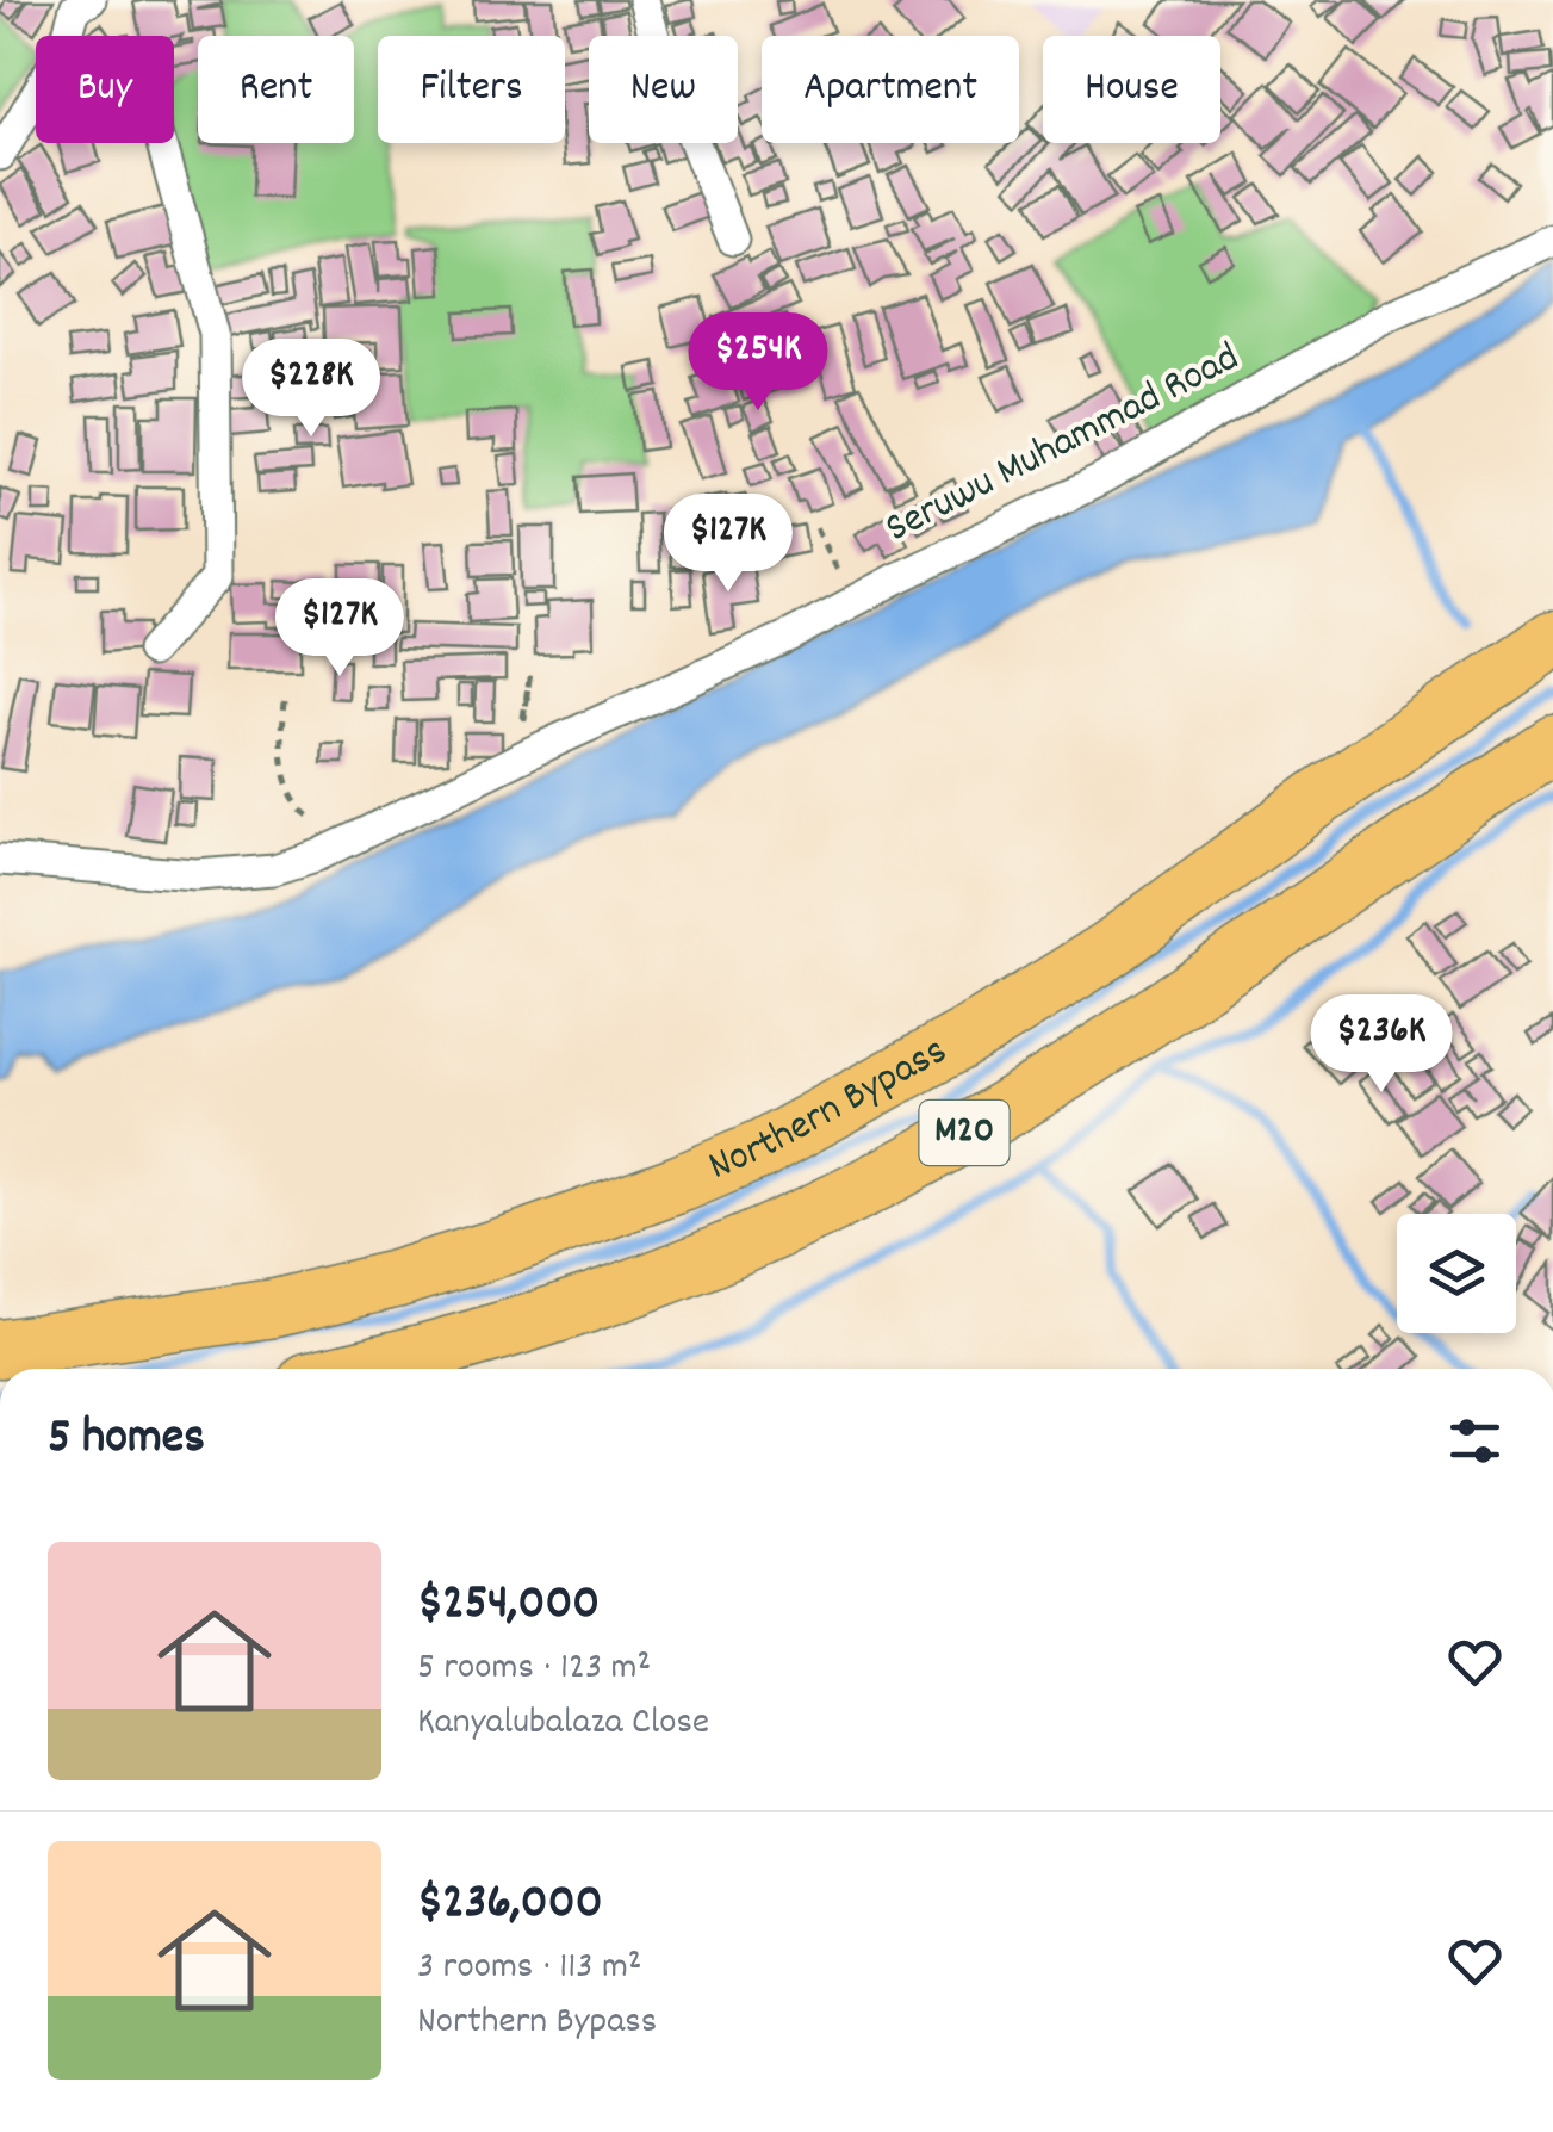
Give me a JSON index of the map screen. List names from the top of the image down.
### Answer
{
  "streets": {
    "highway": ["Northern Bypass", "M20"],
    "street": ["Seruwu Muhammad Road"]
  },
  "page": {
    "chip": [
      "Buy",
      "Rent",
      "Filters",
      "New",
      "Apartment",
      "House"
    ],
    "price": [
      "$254K",
      "$228K",
      "$127K",
      "$127K",
      "$236K"
    ],
    "heading": "5 homes",
    "list": [
      {
        "name": "$254,000",
        "note": "5 rooms · 123 m² · Kanyalubalaza Close"
      },
      {
        "name": "$236,000",
        "note": "3 rooms · 113 m² · Northern Bypass"
      }
    ]
  }
}
